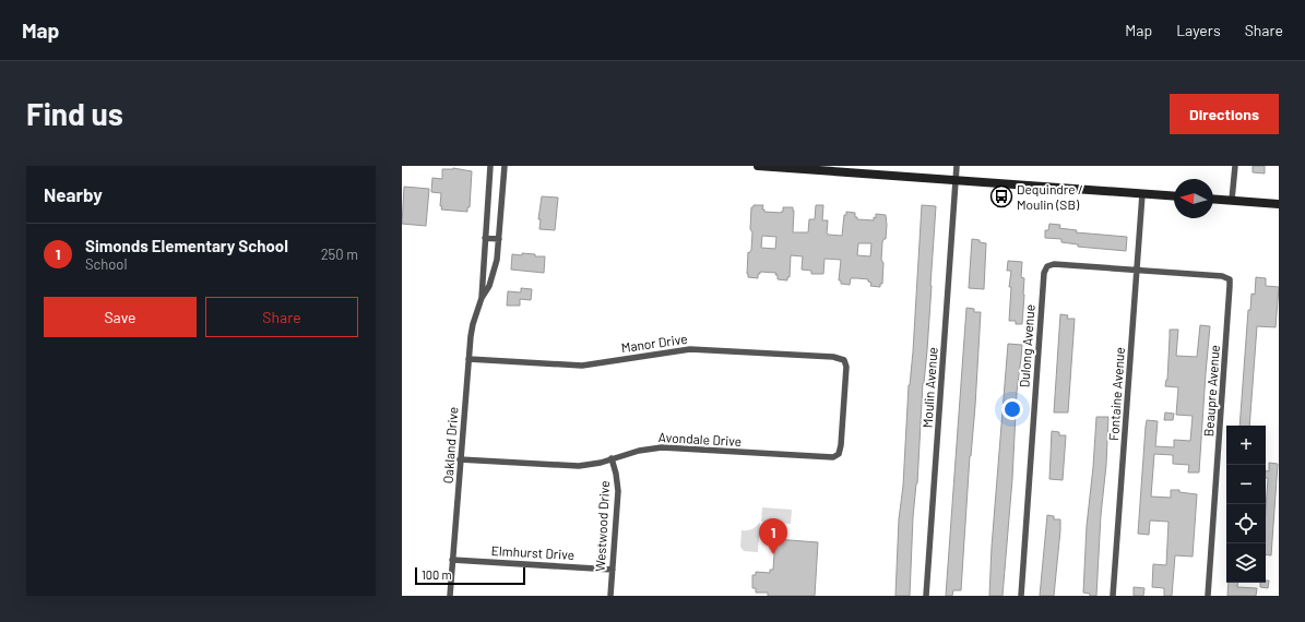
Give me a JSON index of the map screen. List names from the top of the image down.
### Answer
{
  "streets": {
    "street": [
      "Manor Drive",
      "Dulong Avenue",
      "Moulin Avenue",
      "Beaupre Avenue",
      "Fontaine Avenue",
      "Avondale Drive",
      "Oakland Drive",
      "Westwood Drive",
      "Elmhurst Drive"
    ]
  },
  "crossings": [
    ["Manor Drive", "Avondale Drive"],
    ["Manor Drive", "Oakland Drive"],
    ["Dulong Avenue", "Beaupre Avenue"],
    ["Dulong Avenue", "Fontaine Avenue"],
    ["Beaupre Avenue", "Fontaine Avenue"],
    ["Avondale Drive", "Oakland Drive"],
    ["Avondale Drive", "Westwood Drive"],
    ["Oakland Drive", "Elmhurst Drive"],
    ["Westwood Drive", "Elmhurst Drive"]
  ],
  "places": {
    "bus stop": ["Dequindre / Moulin (SB)"]
  },
  "scale_bar": "100 m",
  "north": "left",
  "page": {
    "header": "Map",
    "nav": ["Map", "Layers", "Share"],
    "buttons": [
      "Directions",
      ["Save", "Share"]
    ],
    "title": "Find us",
    "heading": "Nearby",
    "list": [
      {
        "mark": "1",
        "name": "Simonds Elementary School",
        "note": "School",
        "value": "250 m"
      }
    ],
    "map_buttons": ["+", "−"],
    "pins": "1",
    "scale": "100 m"
  }
}
